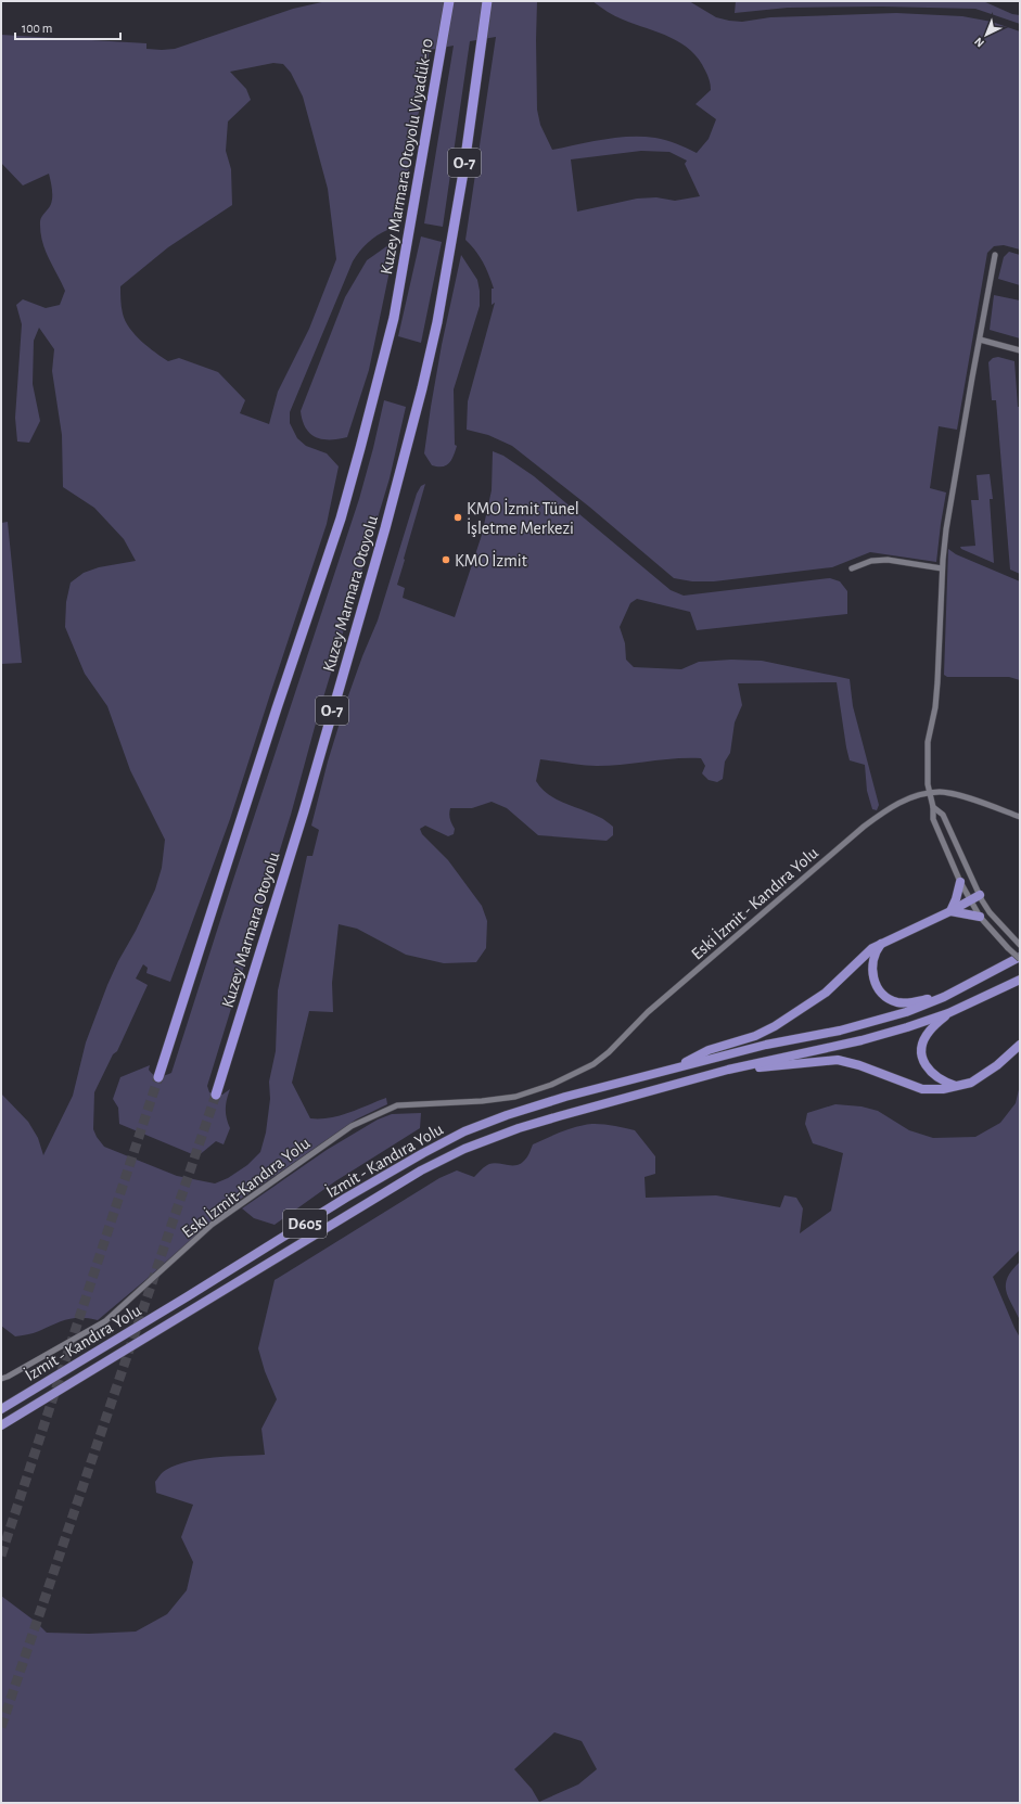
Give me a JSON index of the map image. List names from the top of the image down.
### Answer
{
  "streets": {
    "highway": [
      "Kuzey Marmara Otoyolu Viyadük-10",
      "O-7",
      "Kuzey Marmara Otoyolu",
      "İzmit - Kandıra Yolu",
      "D605"
    ],
    "street": ["Eski İzmit - Kandıra Yolu", "Eskı İzmit-Kandıra Yolu"]
  },
  "crossings": [
    ["Kuzey Marmara Otoyolu Viyadük-10", "Kuzey Marmara Otoyolu"],
    ["Eski İzmit - Kandıra Yolu", "Eskı İzmit-Kandıra Yolu"]
  ],
  "places": ["KMO İzmit Tünel İşletme Merkezi", "KMO İzmit"],
  "scale_bar": "100 m",
  "north": "bottom left"
}
